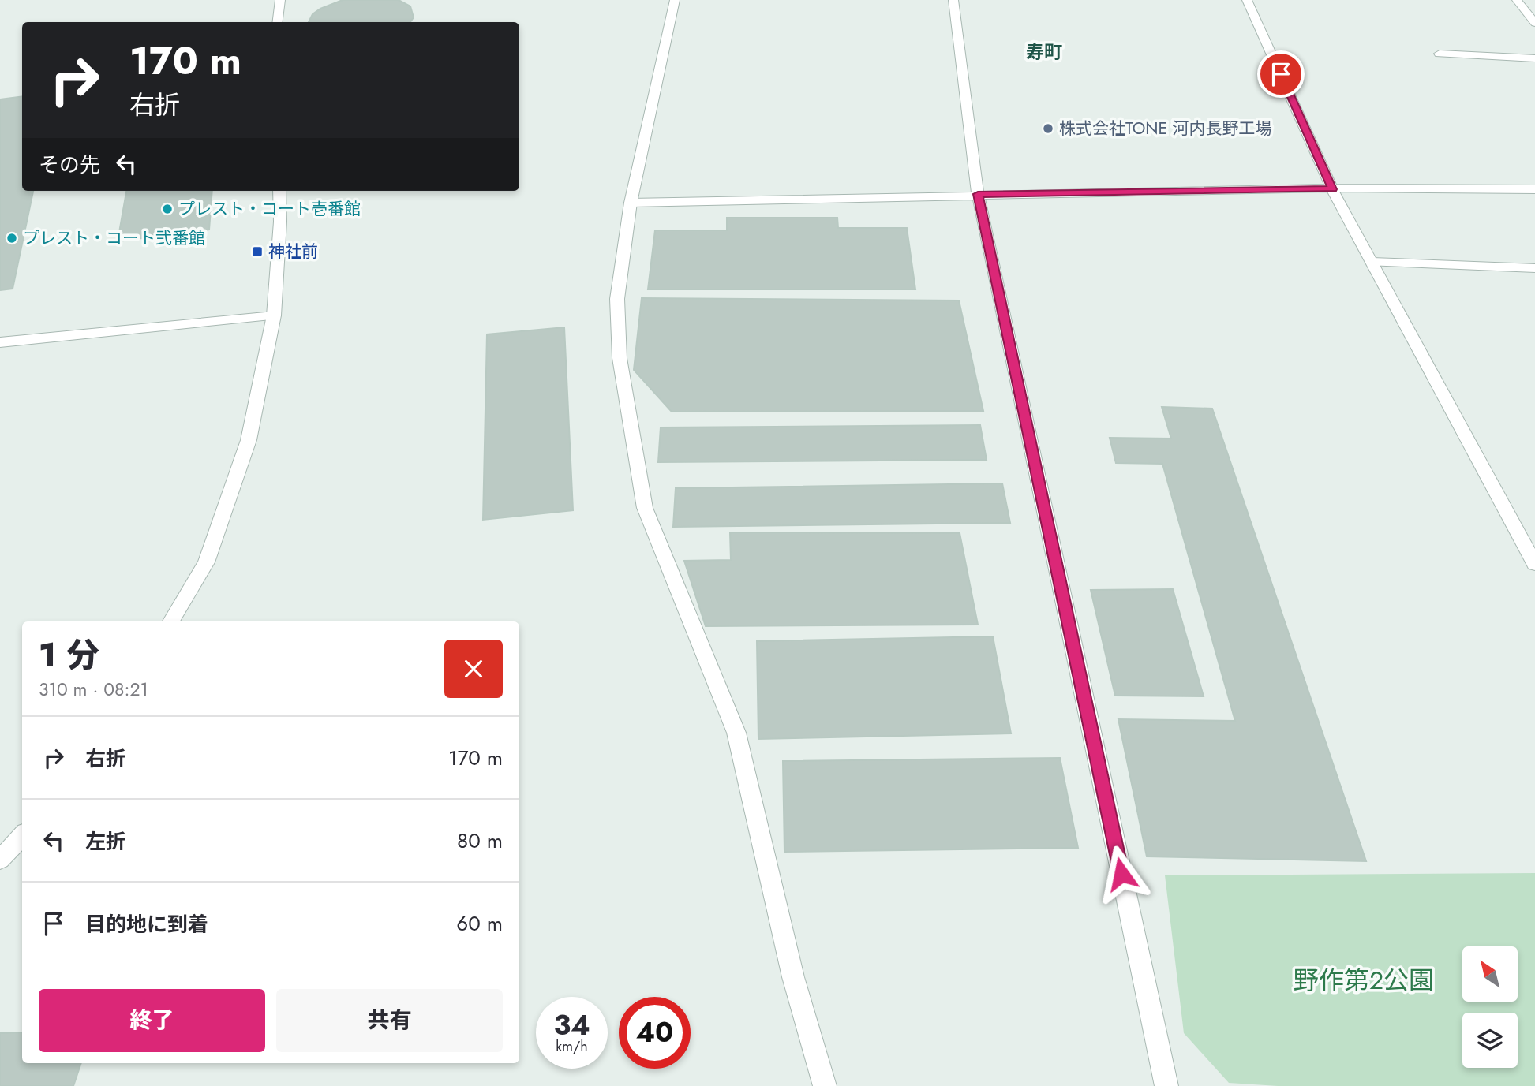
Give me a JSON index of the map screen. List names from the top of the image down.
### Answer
{
  "districts": ["寿町"],
  "parks": ["野作第2公園"],
  "places": {
    "other": ["株式会社TONE 河内長野工場", "プレスト・コート壱番館", "プレスト・コート弐番館"],
    "transit": ["神社前"]
  },
  "north": "top left",
  "page": {
    "turn": ["170 m", "右折"],
    "then": "その先",
    "heading": ["1 分", "310 m · 08:21"],
    "list": [
      {
        "name": "右折",
        "value": "170 m"
      },
      {
        "name": "左折",
        "value": "80 m"
      },
      {
        "name": "目的地に到着",
        "value": "60 m"
      }
    ],
    "buttons": ["終了", "共有"],
    "speed": "34 km/h",
    "limit": "40"
  }
}
